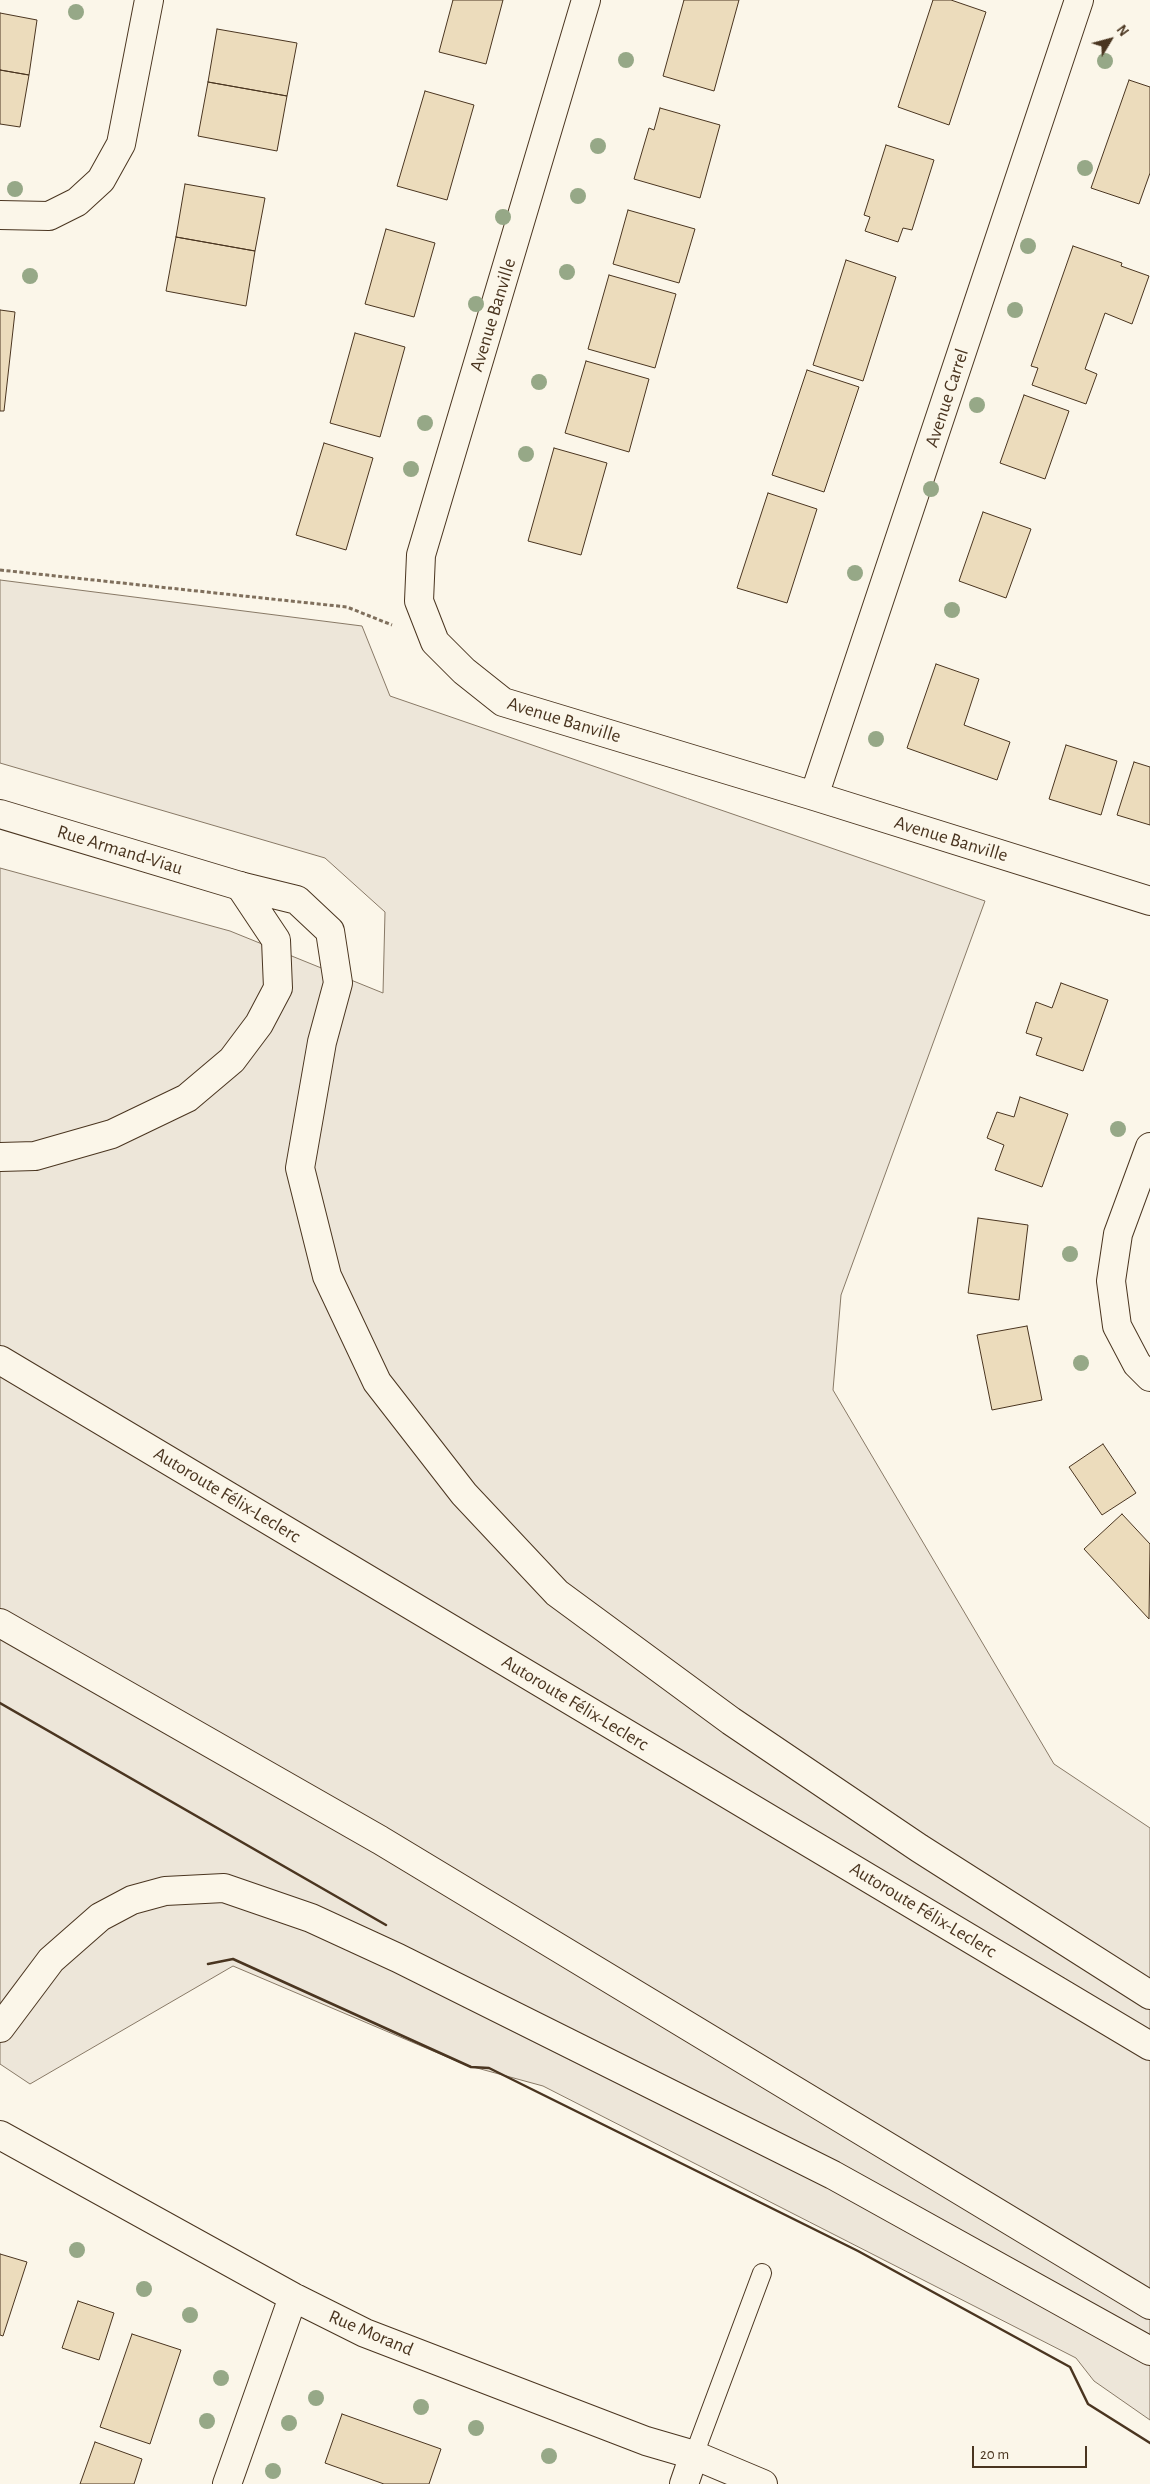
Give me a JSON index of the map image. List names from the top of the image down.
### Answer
{
  "streets": {
    "main road": [
      "Avenue Banville",
      "Avenue Carrel",
      "Rue Armand-Viau",
      "Autoroute Félix-Leclerc",
      "Rue Morand"
    ]
  },
  "crossings": [
    ["Avenue Banville", "Avenue Carrel"]
  ],
  "scale_bar": "20 m",
  "north": "top right"
}
